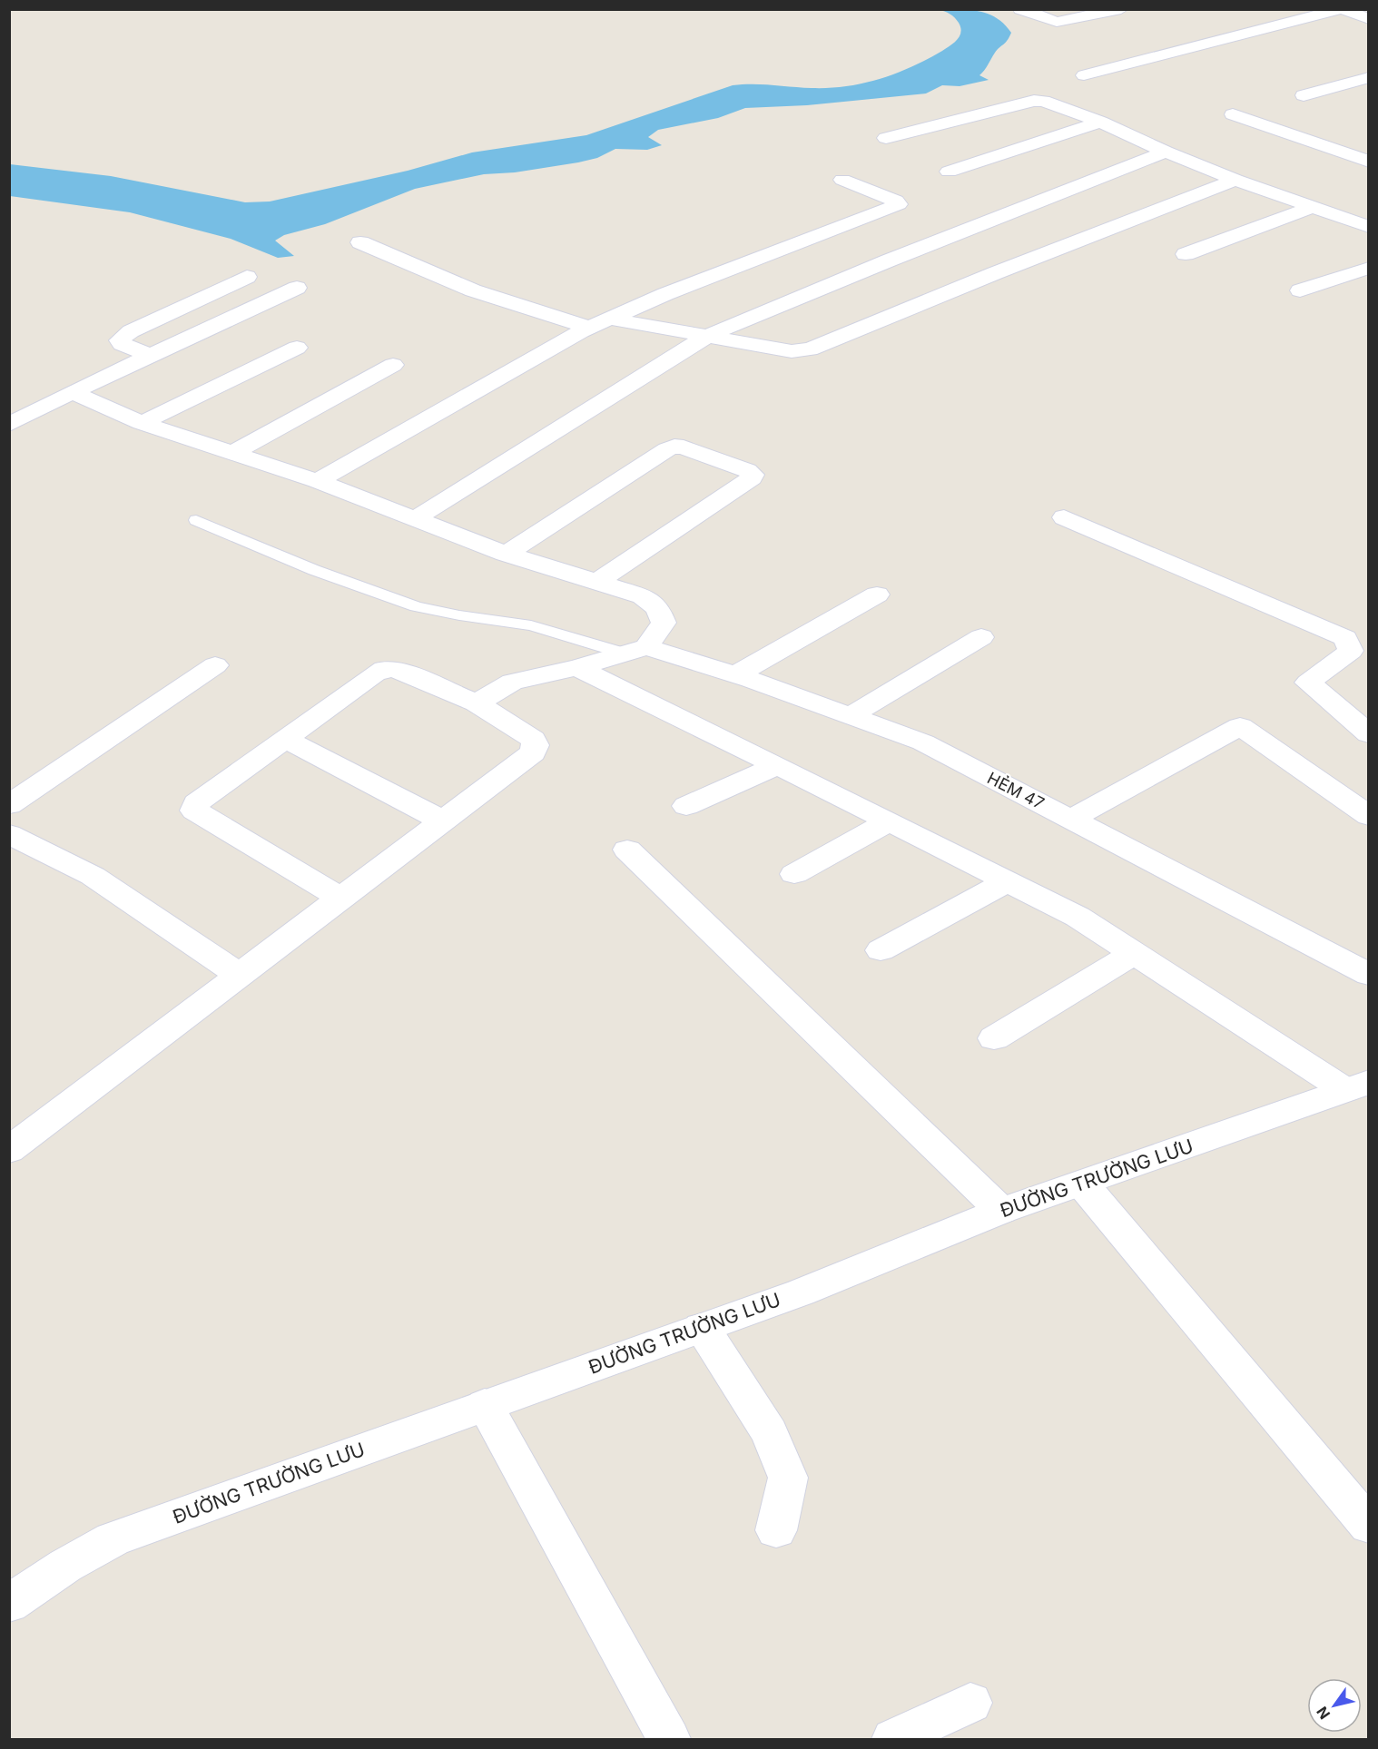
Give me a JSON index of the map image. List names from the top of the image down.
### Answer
{
  "streets": {
    "street": ["HẺM 47", "ĐƯỜNG TRƯỜNG LƯU"]
  },
  "north": "bottom left"
}
